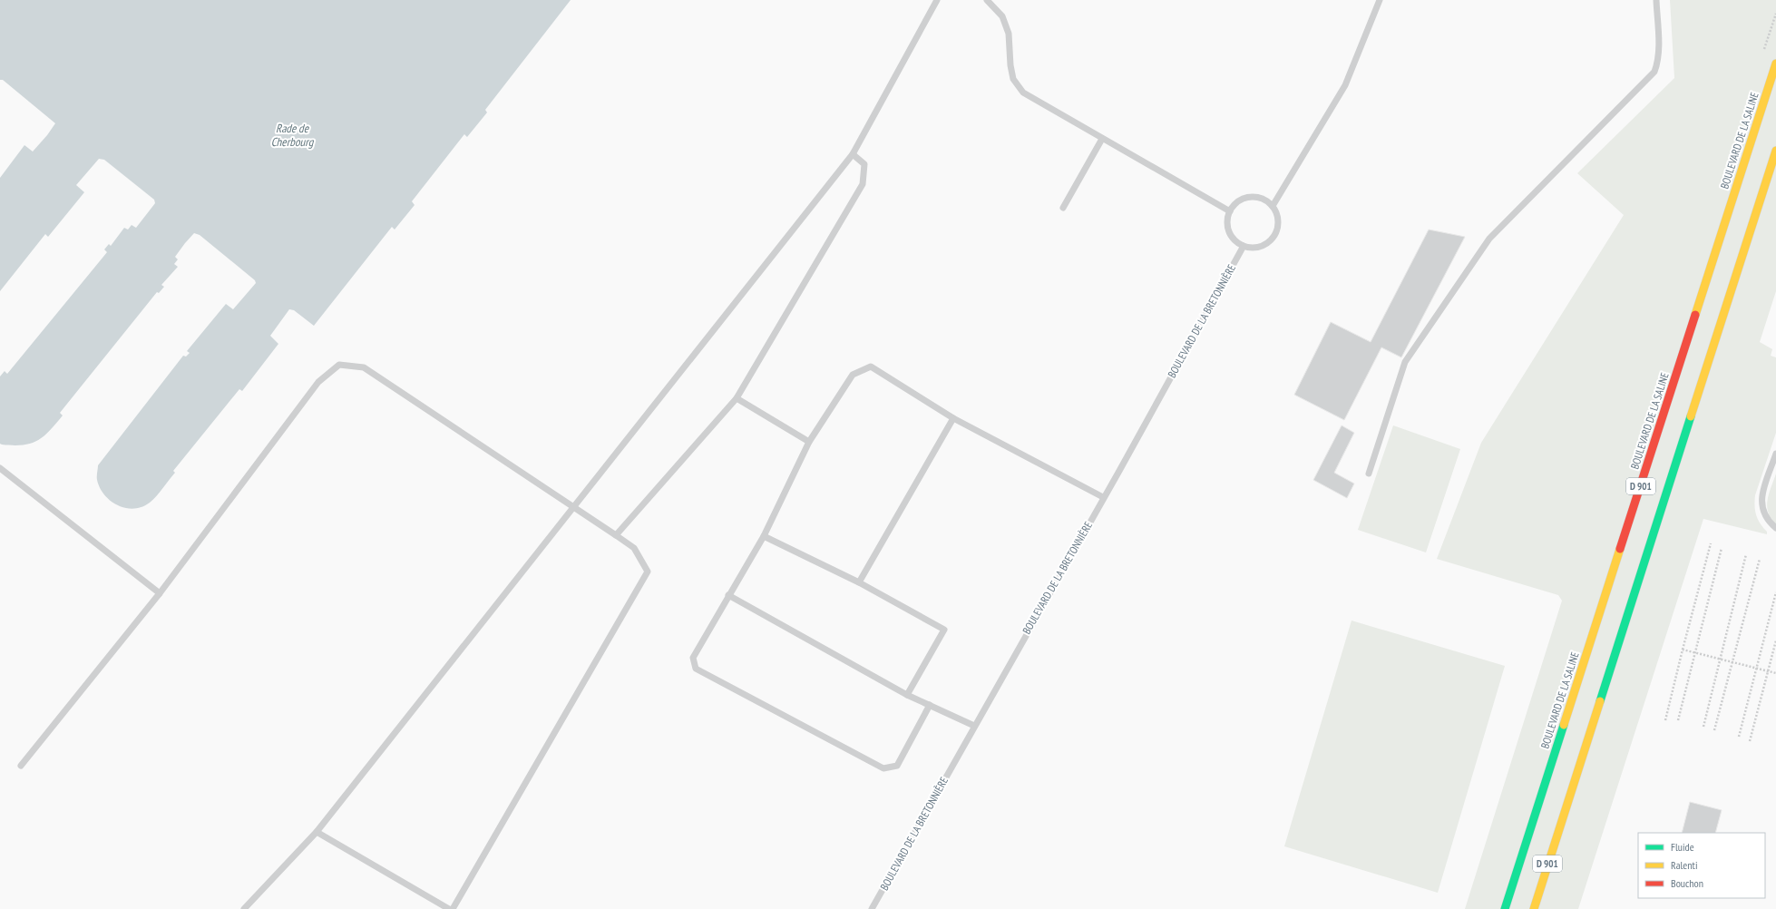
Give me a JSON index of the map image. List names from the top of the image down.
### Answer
{
  "streets": {
    "main road": ["BOULEVARD DE LA SALINE", "D 901"],
    "lane": ["BOULEVARD DE LA BRETONNIÈRE"]
  },
  "water": ["Rade de Cherbourg"],
  "legend": ["Fluide", "Ralenti", "Bouchon"]
}
